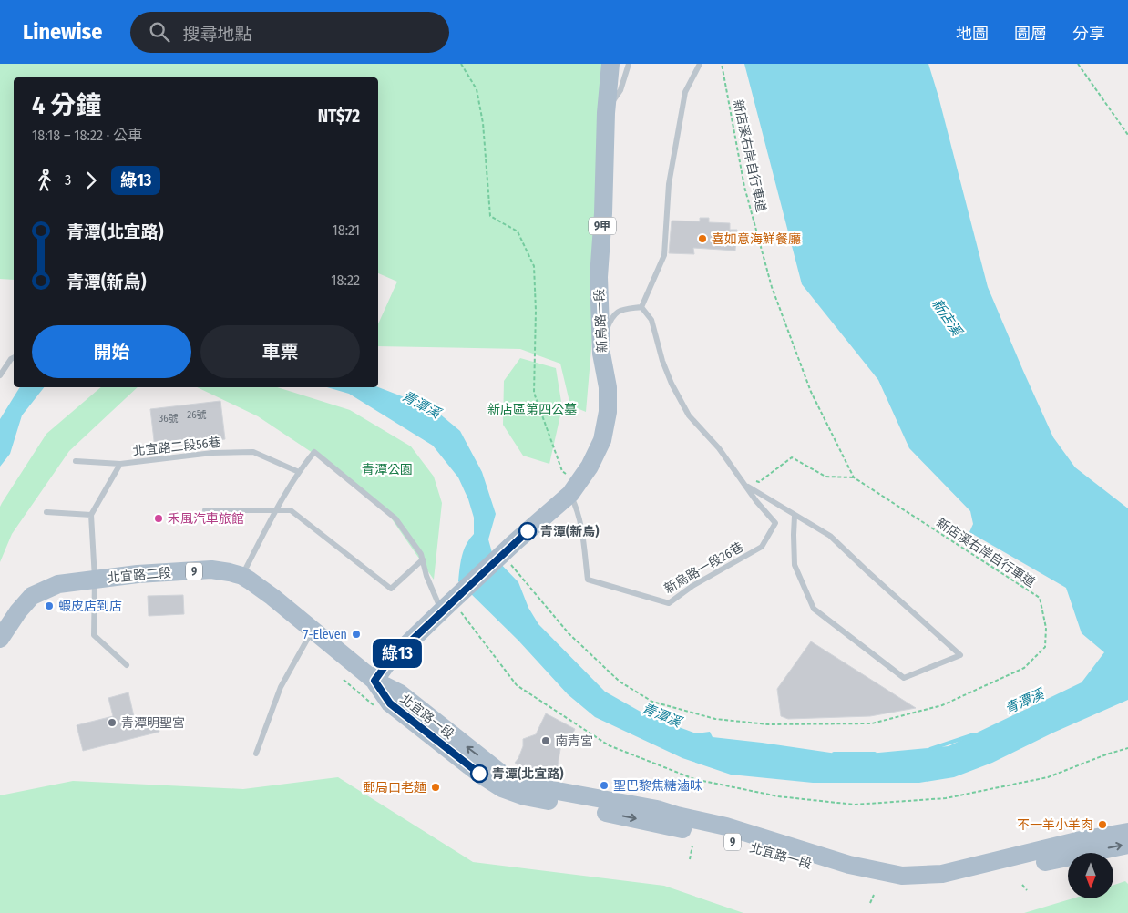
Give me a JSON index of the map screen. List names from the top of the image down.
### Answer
{
  "streets": {
    "main road": [
      "9甲",
      "新烏路一段",
      "9",
      "北宜路二段",
      "北宜路一段"
    ],
    "lane": ["北宜路二段56巷", "新烏路一段26巷"],
    "path": ["新店溪右岸自行車道"]
  },
  "crossings": [
    ["新店溪右岸自行車道", "9甲"],
    ["新店溪右岸自行車道", "新烏路一段"],
    ["9甲", "新烏路一段"],
    ["9甲", "北宜路二段"],
    ["9甲", "北宜路一段"],
    ["新烏路一段", "新烏路一段26巷"],
    ["北宜路二段", "北宜路一段"]
  ],
  "water": ["新店溪", "青潭溪"],
  "parks": ["新店區第四公墓", "青潭公園"],
  "places": [
    "喜如意海鮮餐廳",
    "禾風汽車旅館",
    "青潭(新烏)",
    "蝦皮店到店",
    "7-Eleven",
    "青潭明聖宮",
    "南青宮",
    "青潭(北宜路)",
    "聖巴黎焦糖滷味",
    "郵局口老麵",
    "不一羊小羊肉"
  ],
  "lines": ["bus line 綠13"],
  "house_numbers": ["26號", "36號"],
  "north": "bottom",
  "page": {
    "header": "Linewise",
    "search": "搜尋地點",
    "nav": ["地圖", "圖層", "分享"],
    "on_map": "綠13",
    "heading": ["4 分鐘", "18:18 – 18:22 · 公車", "NT$72"],
    "legs": ["3", "綠13"],
    "list": [
      {
        "name": "青潭(北宜路)",
        "value": "18:21"
      },
      {
        "name": "青潭(新烏)",
        "value": "18:22"
      }
    ],
    "buttons": ["開始", "車票"]
  }
}
